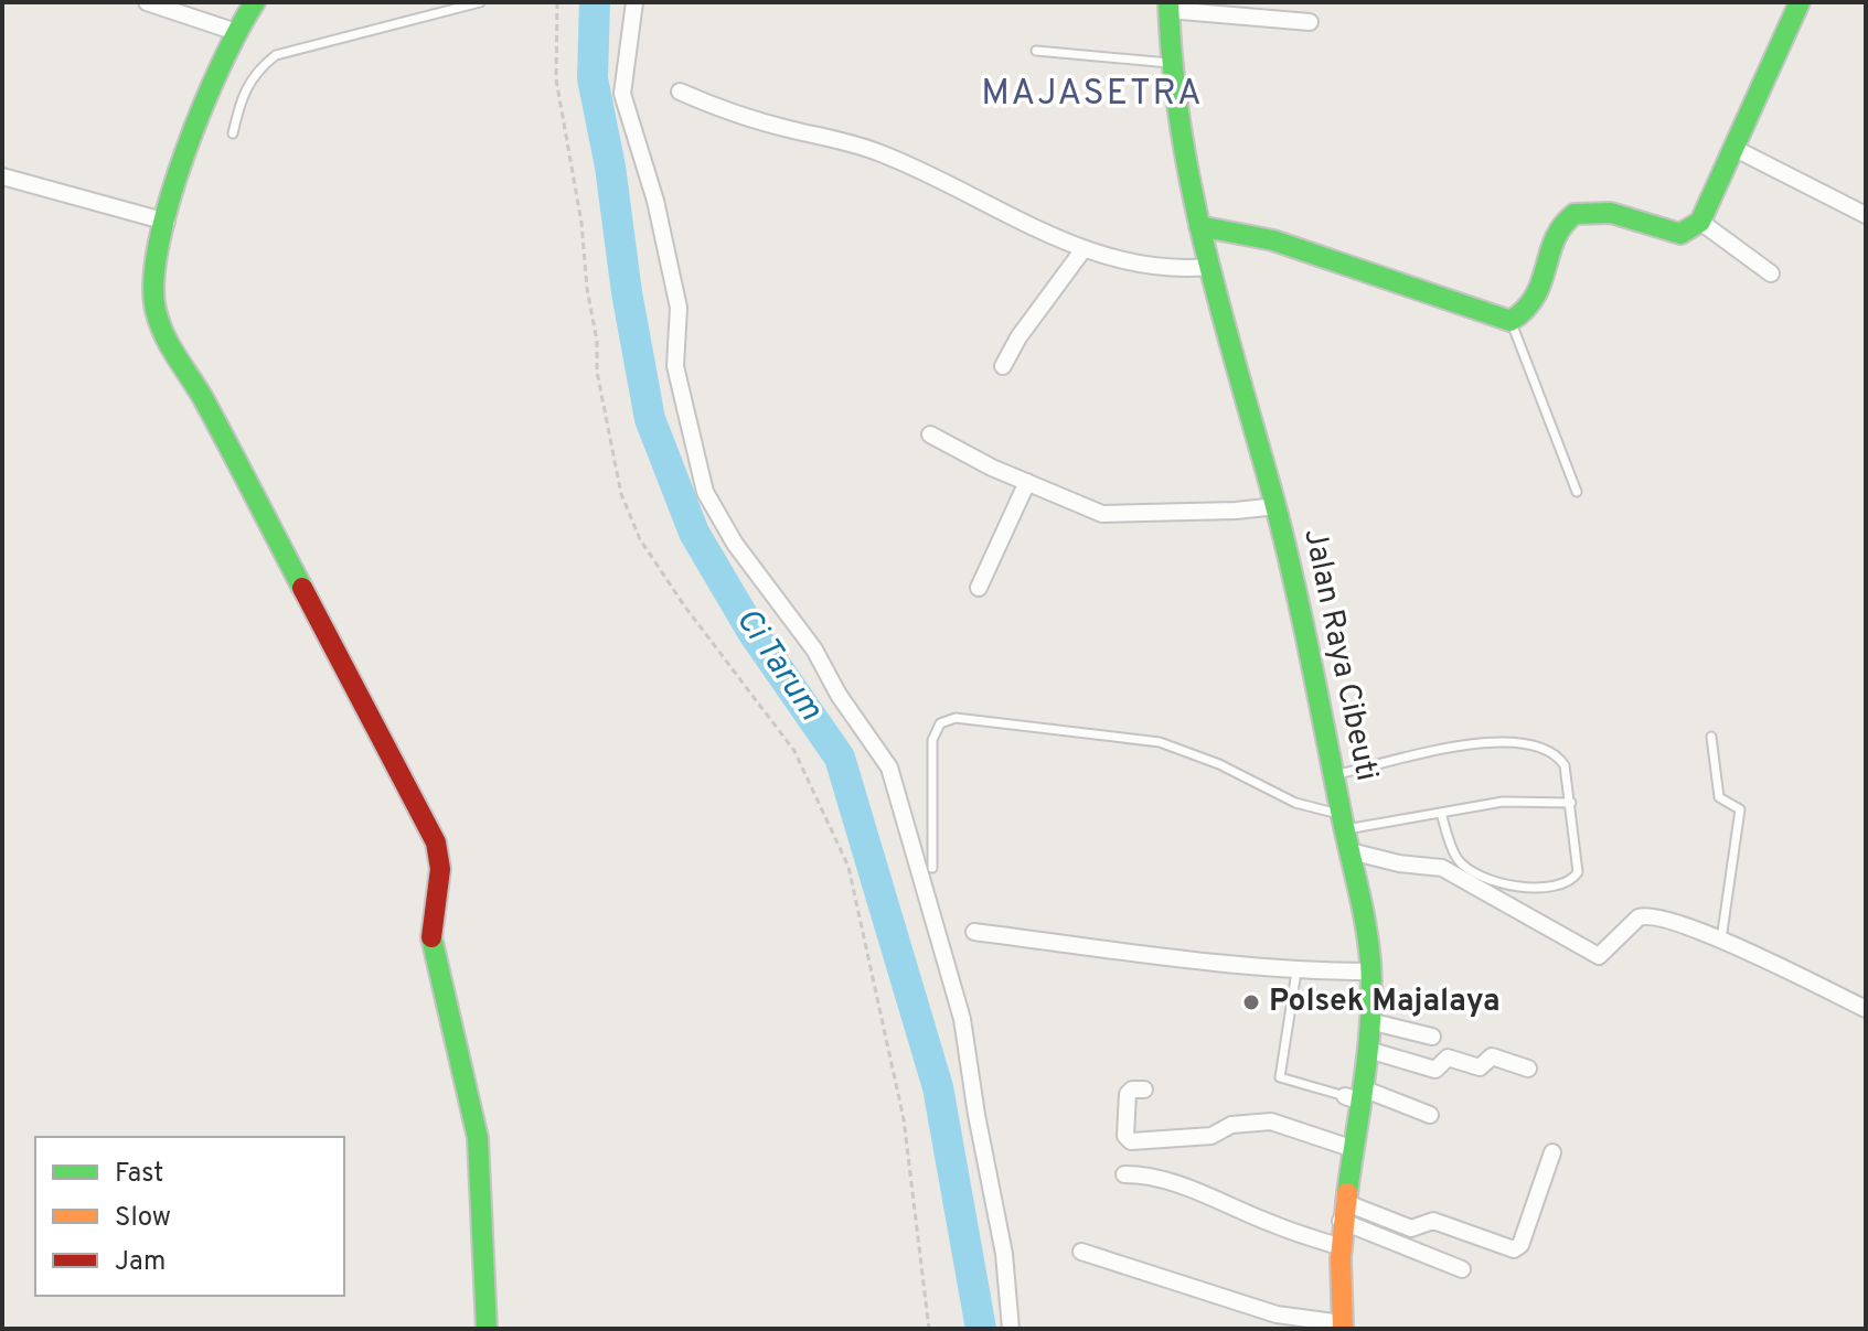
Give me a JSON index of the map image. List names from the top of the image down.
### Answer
{
  "streets": {
    "street": ["Jalan Raya Cibeuti"]
  },
  "districts": ["MAJASETRA"],
  "water": ["Ci Tarum"],
  "places": ["Polsek Majalaya"],
  "legend": ["Fast", "Slow", "Jam"]
}
